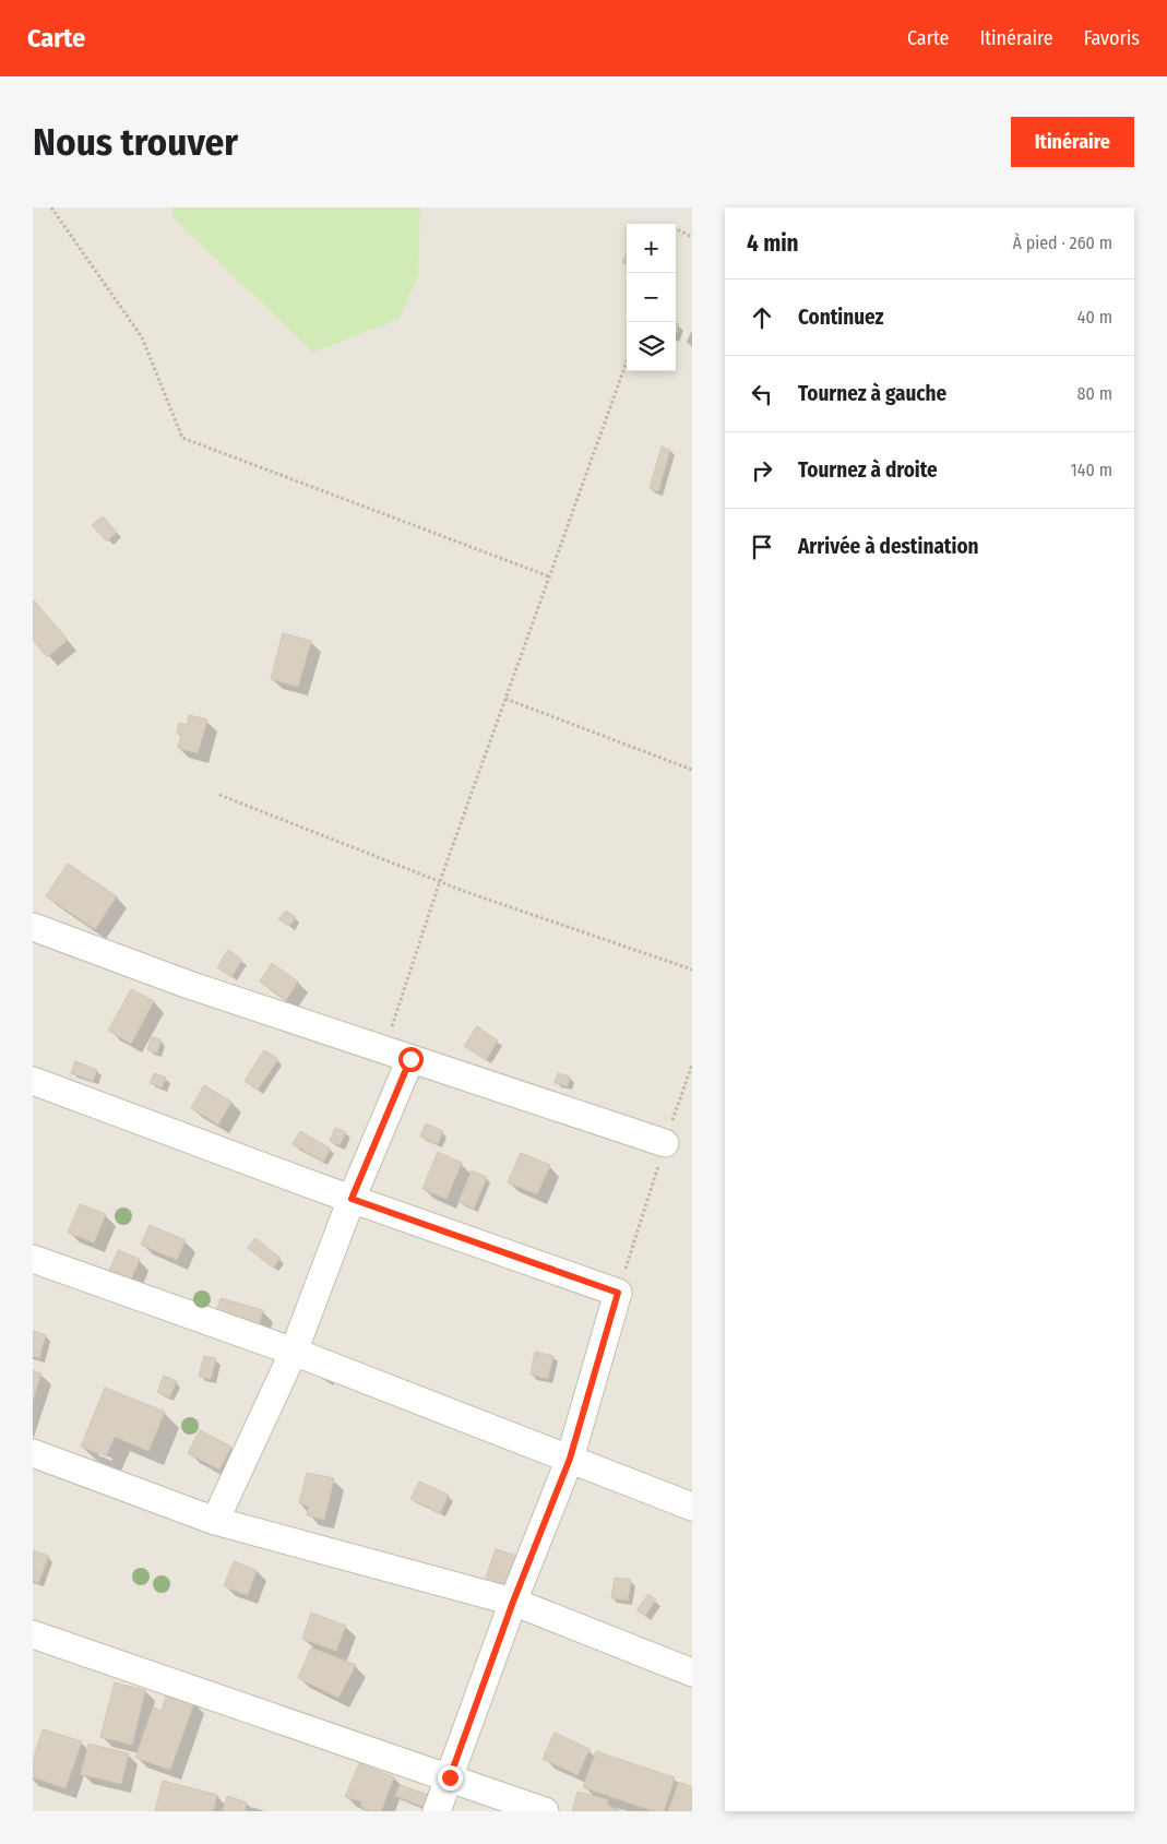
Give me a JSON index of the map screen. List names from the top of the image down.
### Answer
{
  "page": {
    "header": "Carte",
    "nav": ["Carte", "Itinéraire", "Favoris"],
    "buttons": "Itinéraire",
    "title": "Nous trouver",
    "heading": ["4 min", "À pied · 260 m"],
    "map_buttons": ["+", "−"],
    "list": [
      ["Continuez", "40 m"],
      ["Tournez à gauche", "80 m"],
      ["Tournez à droite", "140 m"],
      "Arrivée à destination"
    ]
  }
}
